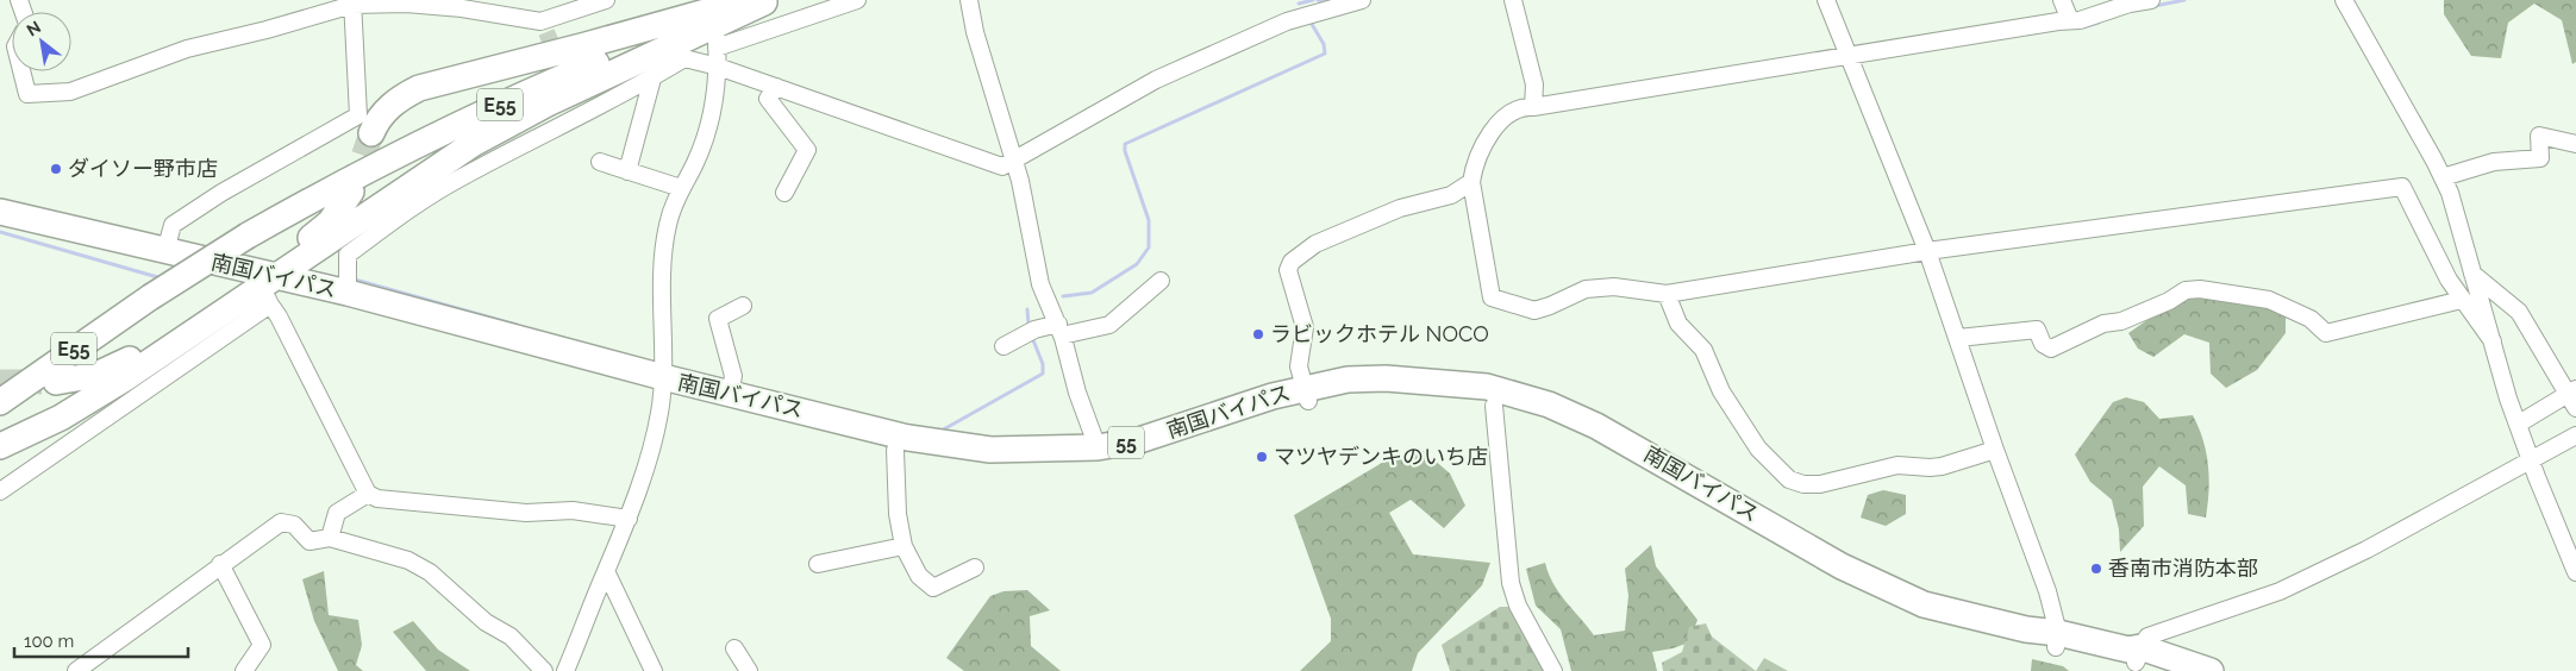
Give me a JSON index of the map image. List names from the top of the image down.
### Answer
{
  "streets": {
    "highway": ["E55", "南国バイパス", "55"]
  },
  "places": [
    "ダイソー野市店",
    "ラビックホテル NOCO",
    "マツヤデンキのいち店",
    "香南市消防本部"
  ],
  "scale_bar": "100 m",
  "north": "top left"
}
